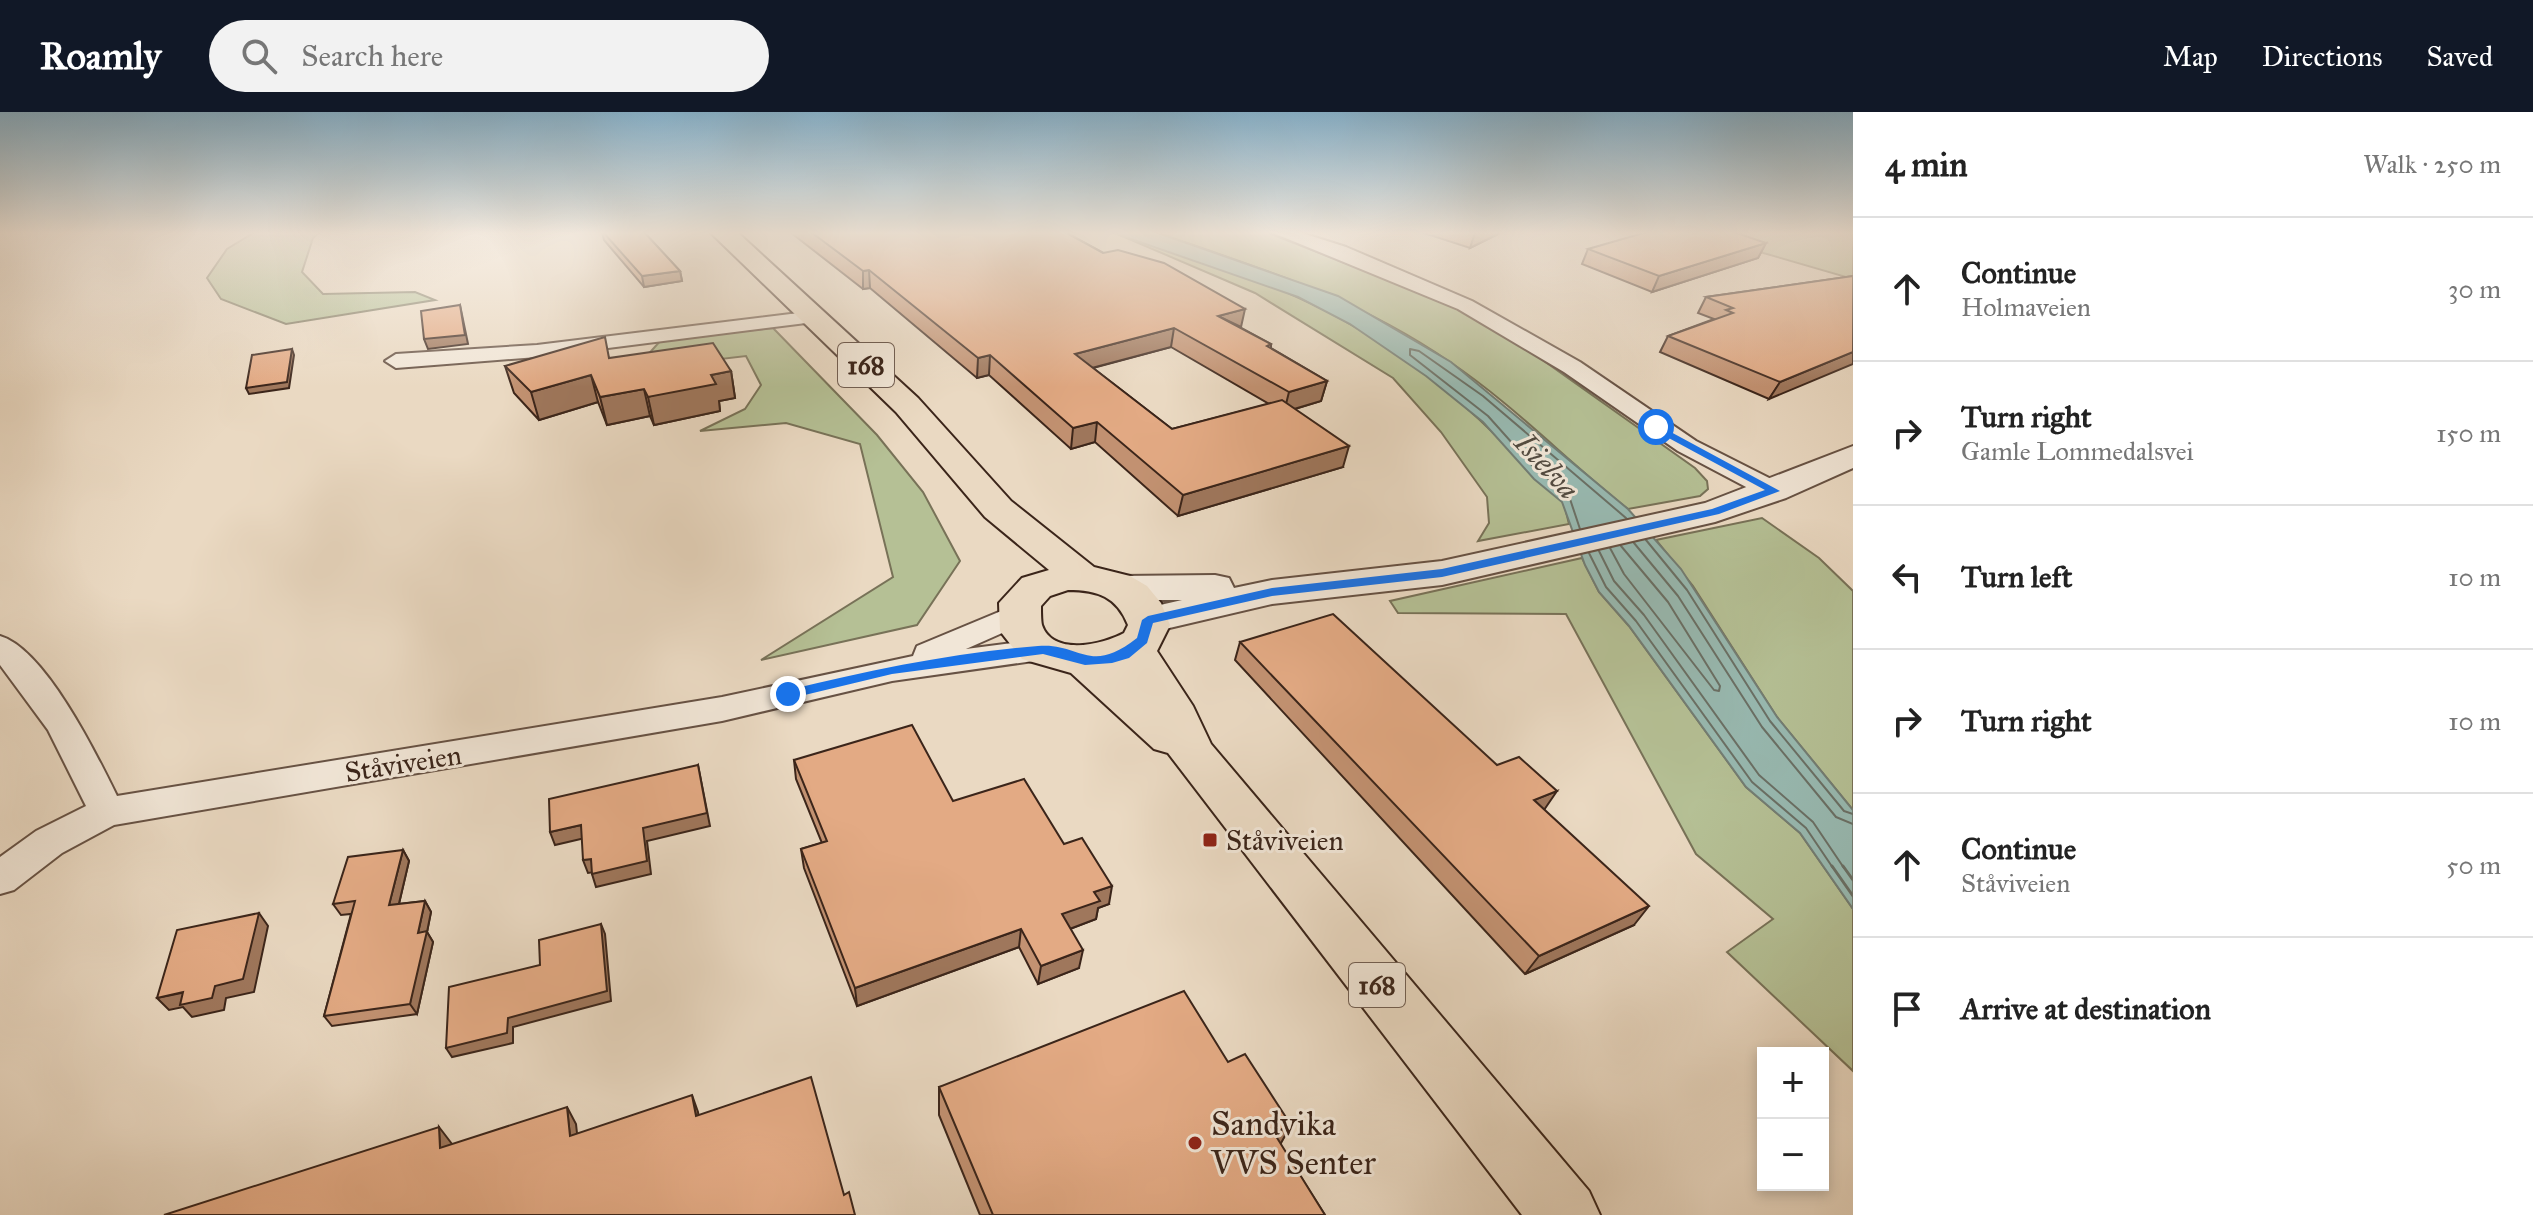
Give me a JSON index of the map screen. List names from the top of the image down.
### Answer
{
  "streets": {
    "main road": ["168"],
    "street": ["Ståviveien"]
  },
  "crossings": [
    ["168", "Ståviveien"]
  ],
  "water": ["Isielva"],
  "places": {
    "transit": ["Ståviveien"],
    "other": ["Sandvika VVS Senter"]
  },
  "page": {
    "header": "Roamly",
    "search": "Search here",
    "nav": ["Map", "Directions", "Saved"],
    "heading": ["4 min", "Walk · 250 m"],
    "list": [
      ["Continue", "Holmaveien", "30 m"],
      ["Turn right", "Gamle Lommedalsvei", "150 m"],
      ["Turn left", "10 m"],
      ["Turn right", "10 m"],
      ["Continue", "Ståviveien", "50 m"],
      "Arrive at destination"
    ],
    "map_buttons": ["+", "−"]
  }
}
